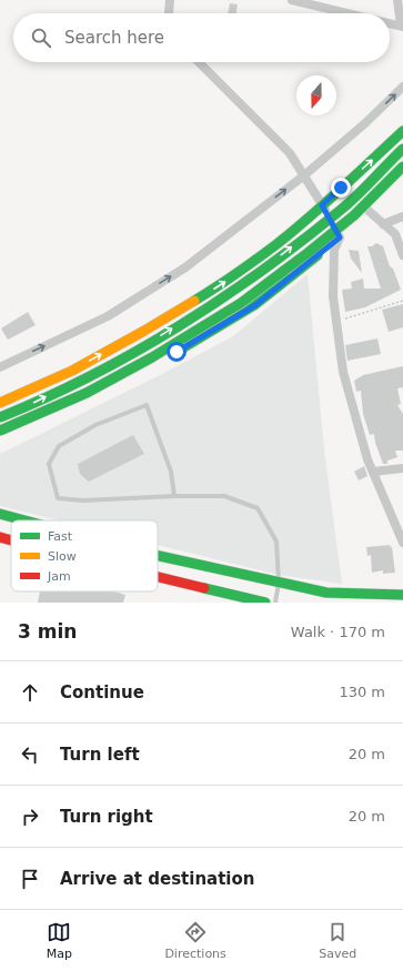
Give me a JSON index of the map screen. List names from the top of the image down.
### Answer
{
  "legend": ["Fast", "Slow", "Jam"],
  "north": "bottom",
  "page": {
    "search": "Search here",
    "heading": ["3 min", "Walk · 170 m"],
    "list": [
      ["Continue", "130 m"],
      ["Turn left", "20 m"],
      ["Turn right", "20 m"],
      "Arrive at destination"
    ],
    "nav": ["Map", "Directions", "Saved"]
  }
}
